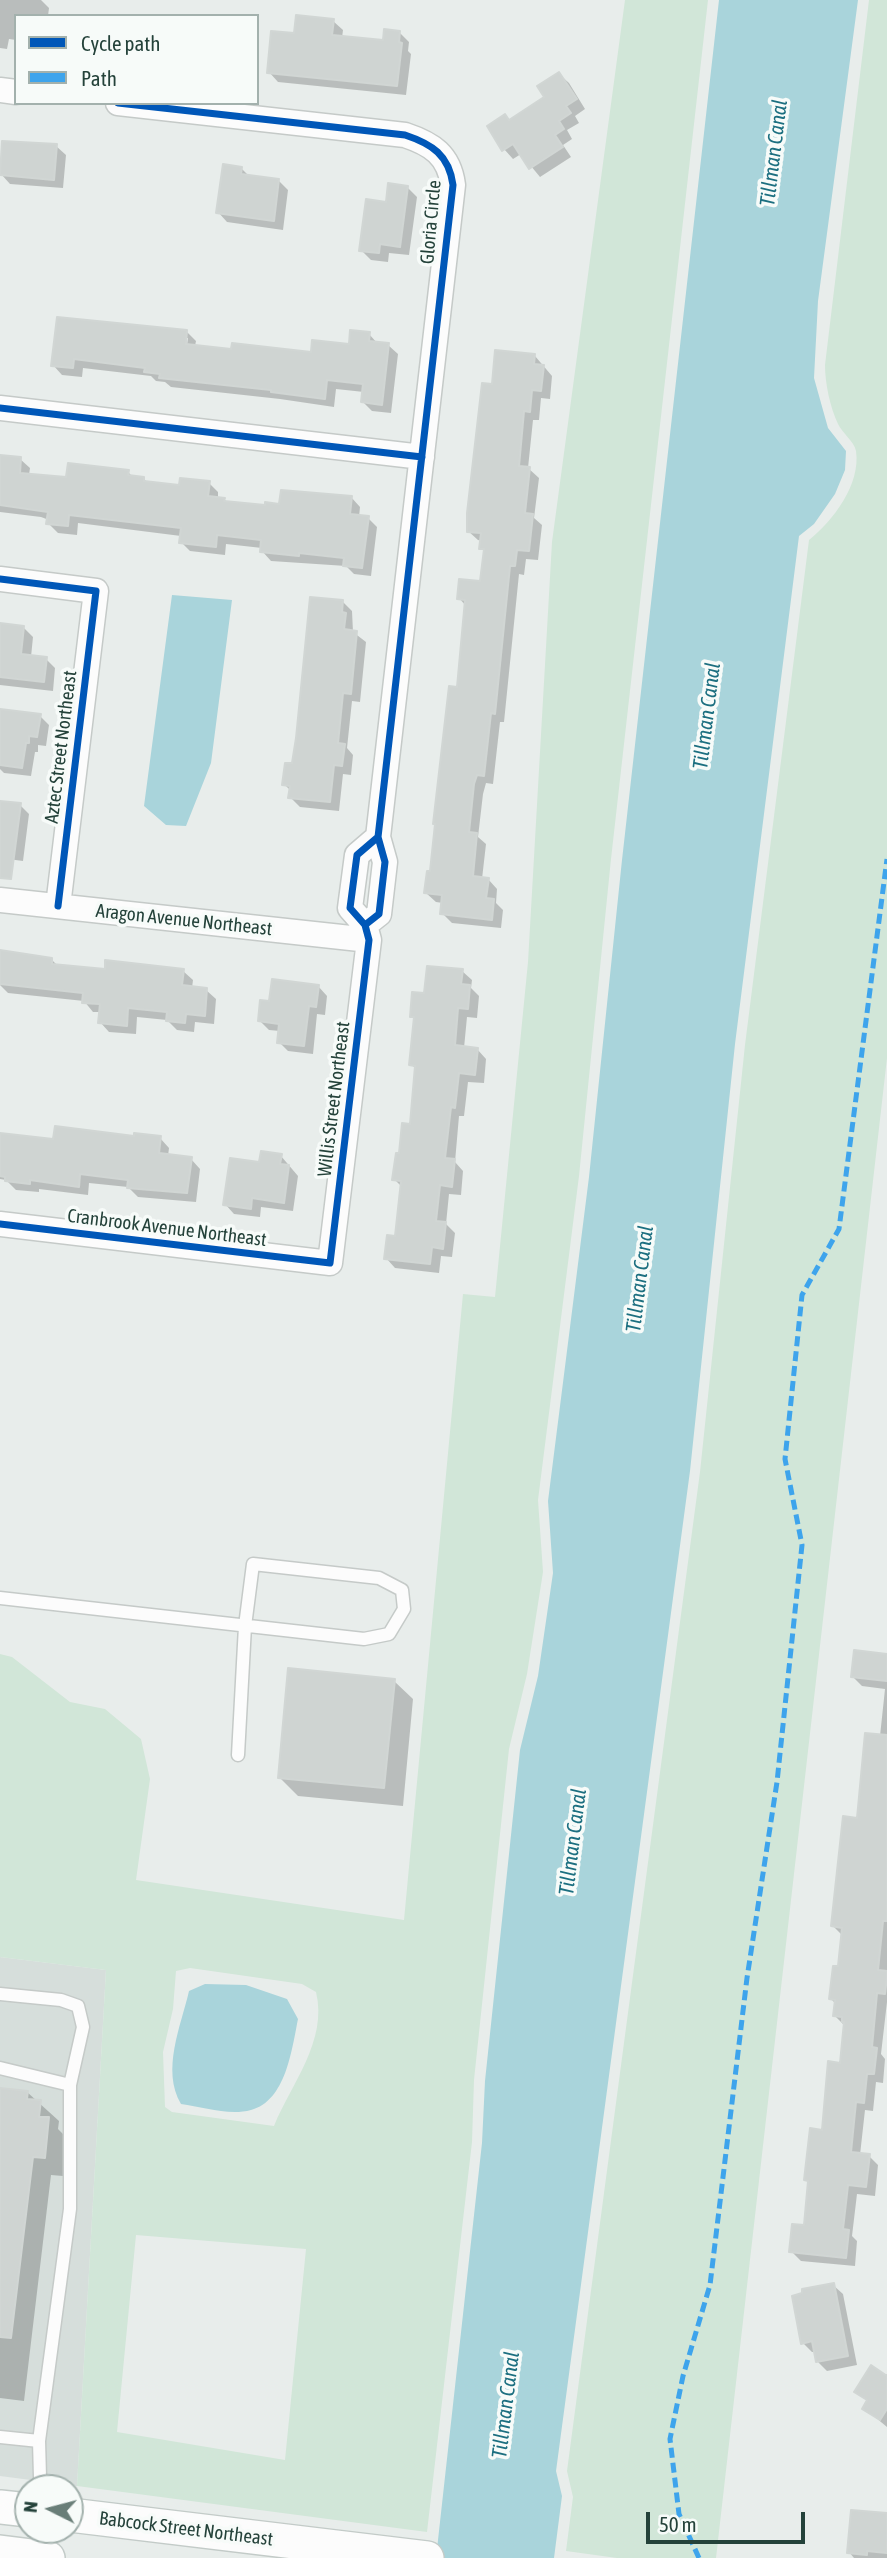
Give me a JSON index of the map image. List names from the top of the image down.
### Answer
{
  "streets": {
    "main road": ["Babcock Street Northeast"],
    "street": [
      "Gloria Circle",
      "Aztec Street Northeast",
      "Aragon Avenue Northeast",
      "Willis Street Northeast",
      "Cranbrook Avenue Northeast"
    ]
  },
  "crossings": [
    ["Gloria Circle", "Aragon Avenue Northeast"],
    ["Gloria Circle", "Willis Street Northeast"],
    ["Aztec Street Northeast", "Aragon Avenue Northeast"],
    ["Aragon Avenue Northeast", "Willis Street Northeast"],
    ["Willis Street Northeast", "Cranbrook Avenue Northeast"]
  ],
  "water": ["Tillman Canal"],
  "legend": ["Cycle path", "Path"],
  "scale_bar": "50 m",
  "north": "left"
}
